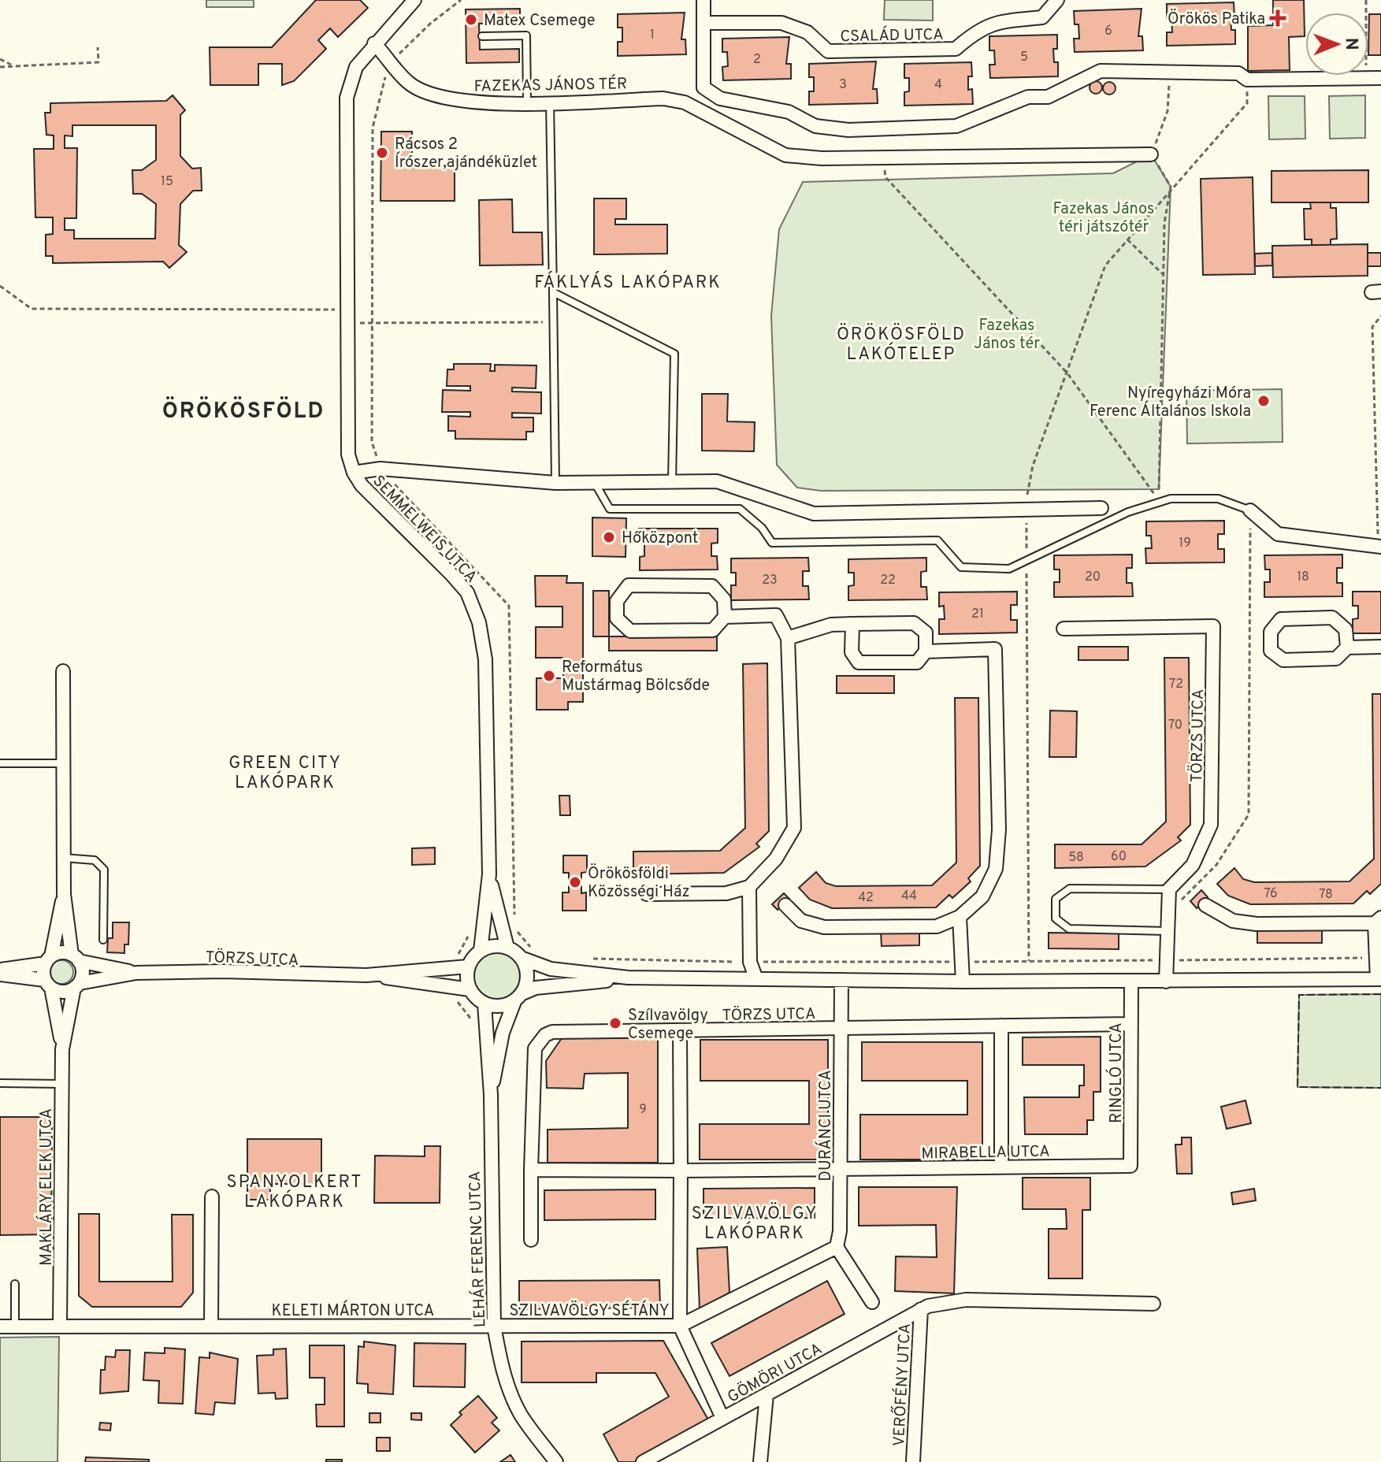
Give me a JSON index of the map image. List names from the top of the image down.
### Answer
{
  "streets": {
    "street": [
      "CSALÁD UTCA",
      "FAZEKAS JÁNOS TÉR",
      "SEMMELWEIS UTCA",
      "TÖRZS UTCA",
      "RINGLÓ UTCA",
      "DURÁNCI UTCA",
      "MIRABELLA UTCA",
      "MAKLÁRY ELEK UTCA",
      "LEHÁR FERENC UTCA",
      "KELETI MÁRTON UTCA",
      "SZILVAVÖLGY SÉTÁNY",
      "GÖMÖRI UTCA",
      "VERŐFÉNY UTCA"
    ]
  },
  "crossings": [
    ["FAZEKAS JÁNOS TÉR", "SEMMELWEIS UTCA"],
    ["SEMMELWEIS UTCA", "TÖRZS UTCA"],
    ["SEMMELWEIS UTCA", "LEHÁR FERENC UTCA"],
    ["TÖRZS UTCA", "RINGLÓ UTCA"],
    ["TÖRZS UTCA", "DURÁNCI UTCA"],
    ["TÖRZS UTCA", "MAKLÁRY ELEK UTCA"],
    ["TÖRZS UTCA", "LEHÁR FERENC UTCA"],
    ["TÖRZS UTCA", "SZILVAVÖLGY SÉTÁNY"],
    ["RINGLÓ UTCA", "MIRABELLA UTCA"],
    ["DURÁNCI UTCA", "MIRABELLA UTCA"],
    ["MIRABELLA UTCA", "SZILVAVÖLGY SÉTÁNY"],
    ["MAKLÁRY ELEK UTCA", "KELETI MÁRTON UTCA"],
    ["LEHÁR FERENC UTCA", "KELETI MÁRTON UTCA"],
    ["LEHÁR FERENC UTCA", "SZILVAVÖLGY SÉTÁNY"],
    ["KELETI MÁRTON UTCA", "SZILVAVÖLGY SÉTÁNY"],
    ["GÖMÖRI UTCA", "VERŐFÉNY UTCA"]
  ],
  "districts": [
    "FÁKLYÁS LAKÓPARK",
    "ÖRÖKÖSFÖLD LAKÓTELEP",
    "ÖRÖKÖSFÖLD",
    "GREEN CITY LAKÓPARK",
    "SPANYOLKERT LAKÓPARK",
    "SZILVAVÖLGY LAKÓPARK"
  ],
  "parks": ["Fazekas János téri játszótér", "Fazekas János tér"],
  "places": {
    "health": ["Örökös Patika"],
    "other": [
      "Matex Csemege",
      "Rácsos 2 Írószer,ajándéküzlet",
      "Nyíregyházi Móra Ferenc Általános Iskola",
      "Hőközpont",
      "Református Mustármag Bölcsőde",
      "Örökösföldi Közösségi Ház",
      "Szílvavölgy Csemege"
    ]
  },
  "house_numbers": [
    "6",
    "1",
    "5",
    "2",
    "3",
    "4",
    "15",
    "19",
    "20",
    "18",
    "23",
    "22",
    "21",
    "72",
    "70",
    "60",
    "58",
    "76",
    "78",
    "44",
    "42",
    "9"
  ],
  "north": "right"
}
